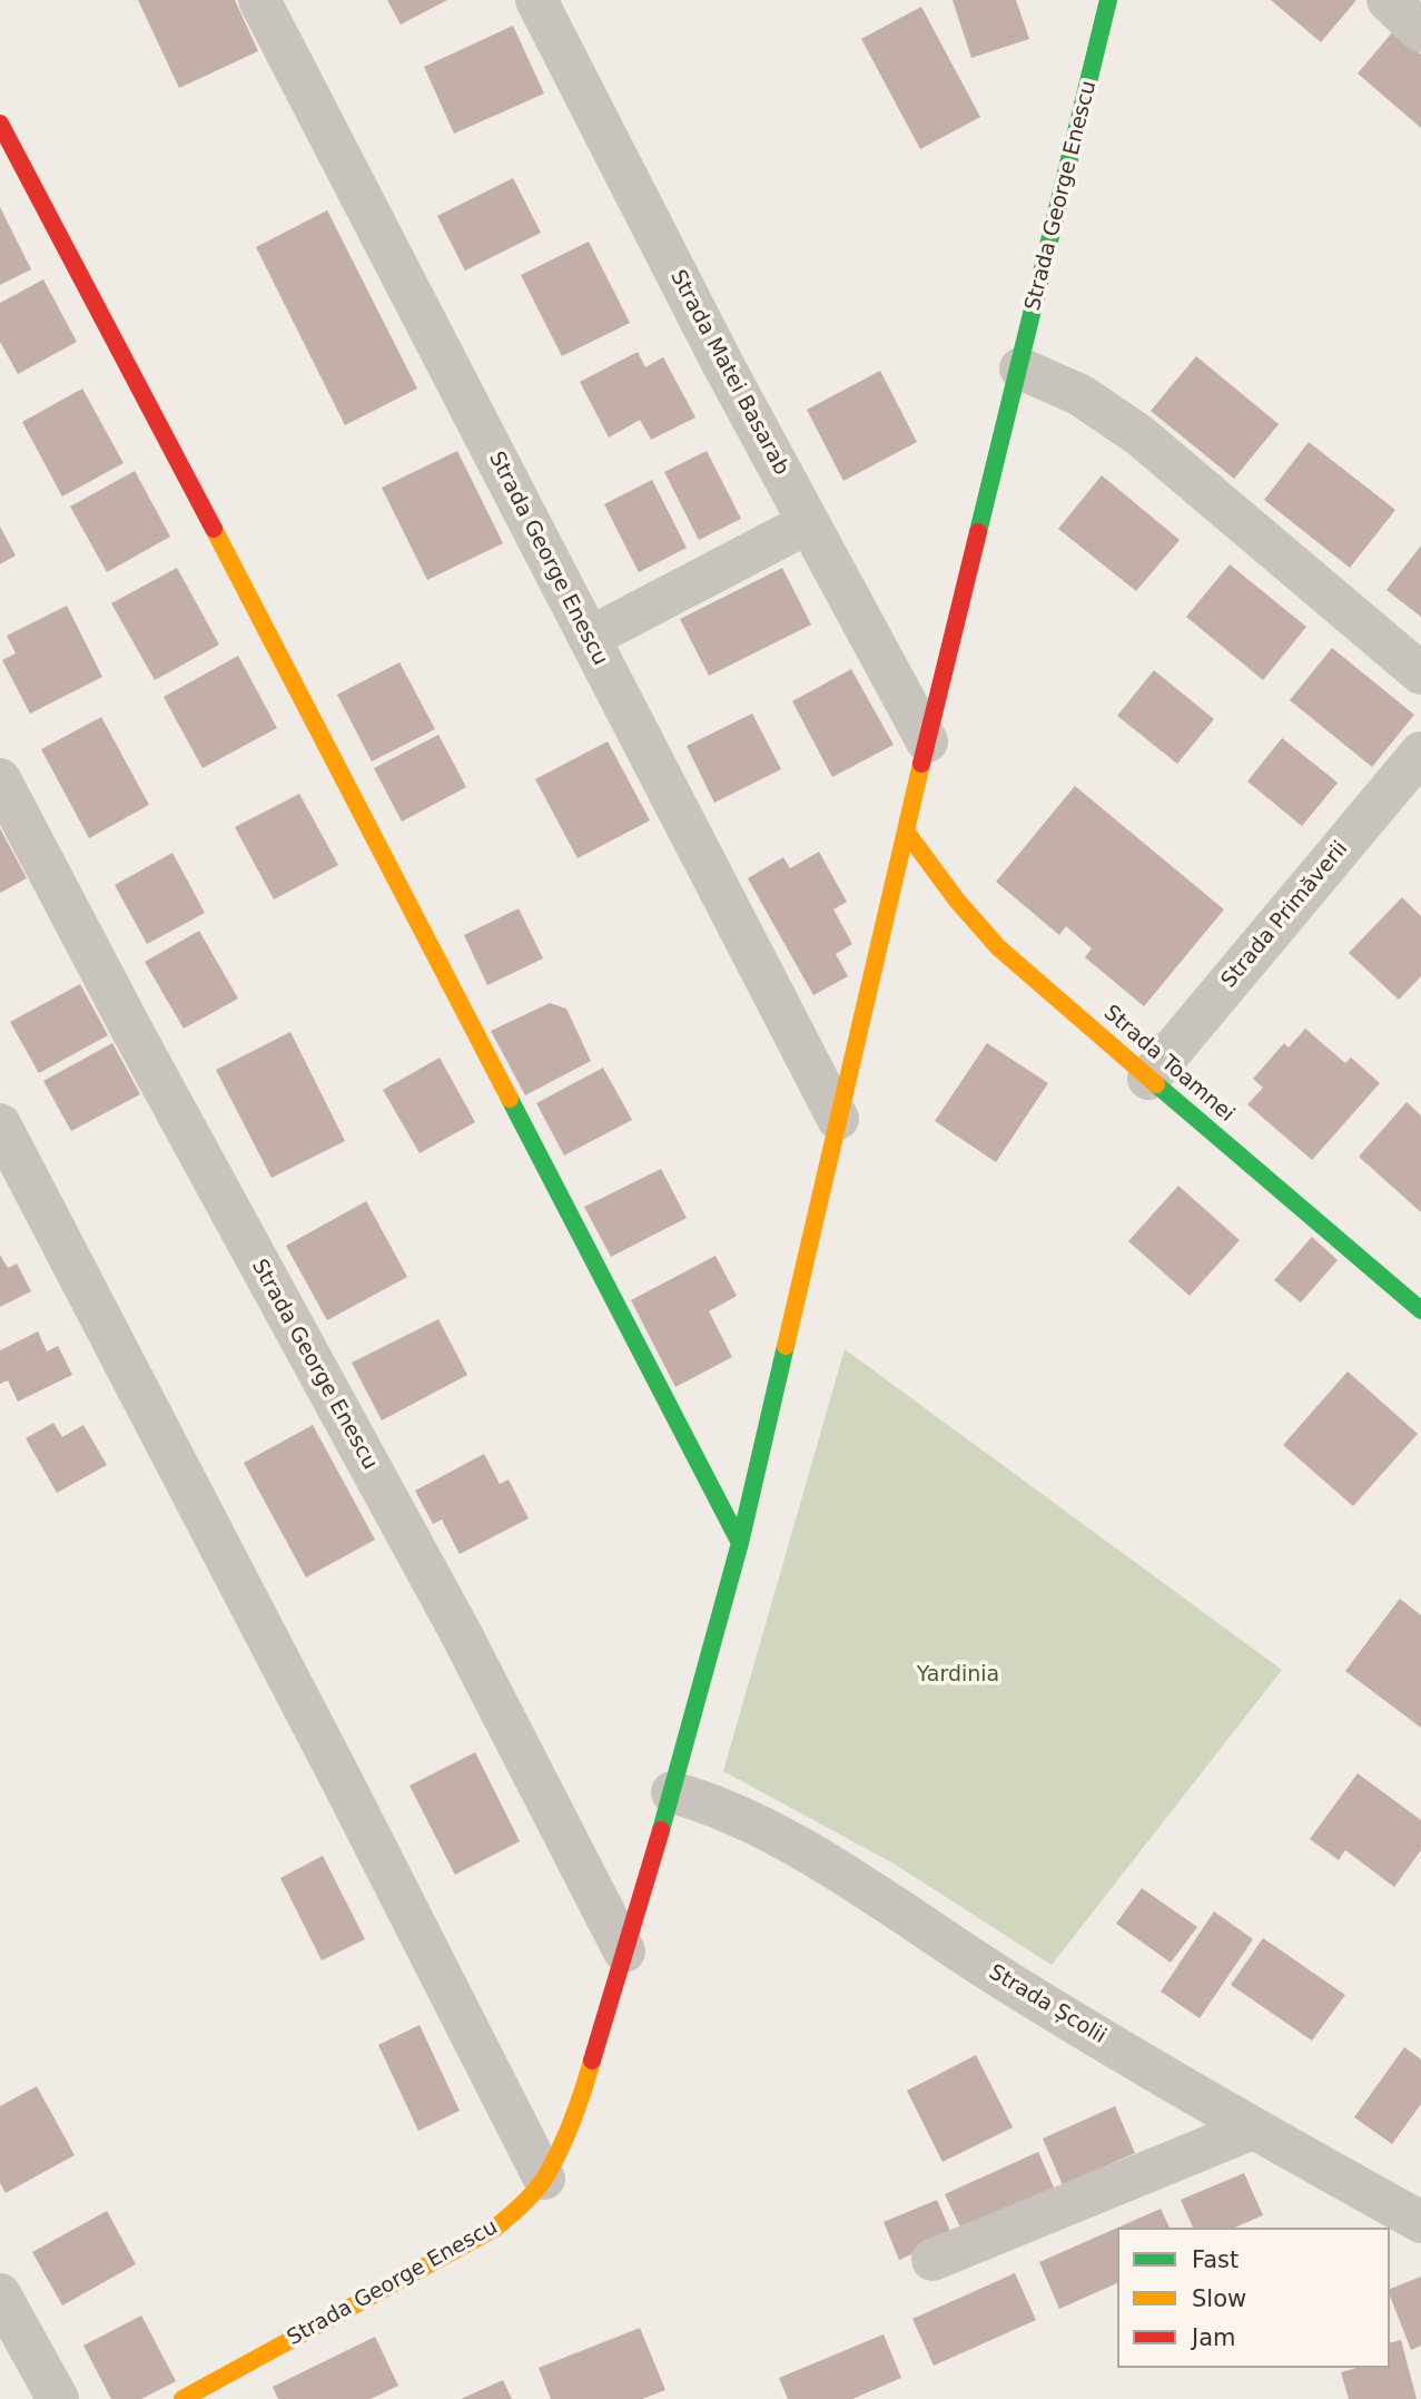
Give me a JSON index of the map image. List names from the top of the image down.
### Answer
{
  "streets": {
    "street": [
      "Strada George Enescu",
      "Strada Matei Basarab",
      "Strada Primăverii",
      "Strada Toamnei",
      "Strada Școlii"
    ]
  },
  "crossings": [
    ["Strada George Enescu", "Strada Matei Basarab"],
    ["Strada George Enescu", "Strada Toamnei"],
    ["Strada George Enescu", "Strada Școlii"],
    ["Strada Primăverii", "Strada Toamnei"]
  ],
  "parks": ["Yardinia"],
  "legend": ["Fast", "Slow", "Jam"]
}
